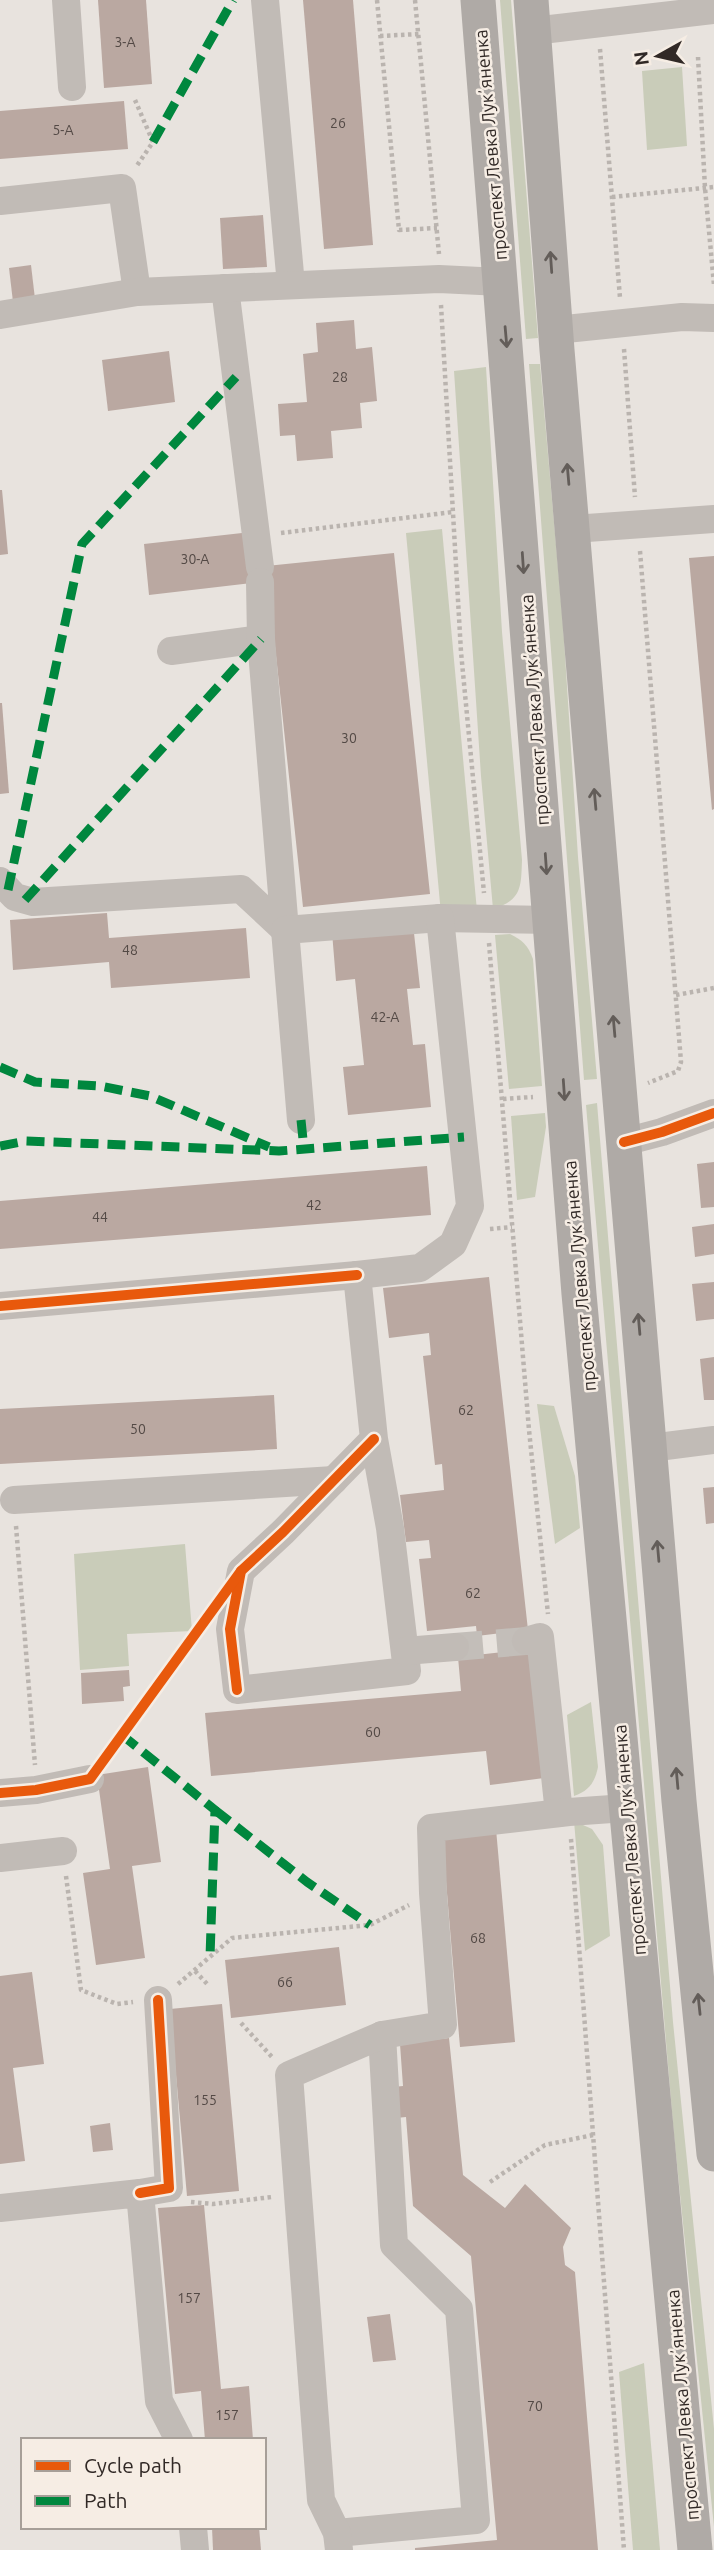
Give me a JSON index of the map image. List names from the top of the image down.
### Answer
{
  "streets": {
    "main road": ["проспект Левка Лукʼяненка"]
  },
  "house_numbers": [
    "3-А",
    "26",
    "5-А",
    "28",
    "30-А",
    "30",
    "48",
    "42-А",
    "42",
    "44",
    "62",
    "50",
    "62",
    "60",
    "68",
    "66",
    "155",
    "157",
    "70",
    "157"
  ],
  "legend": ["Cycle path", "Path"],
  "north": "left"
}
